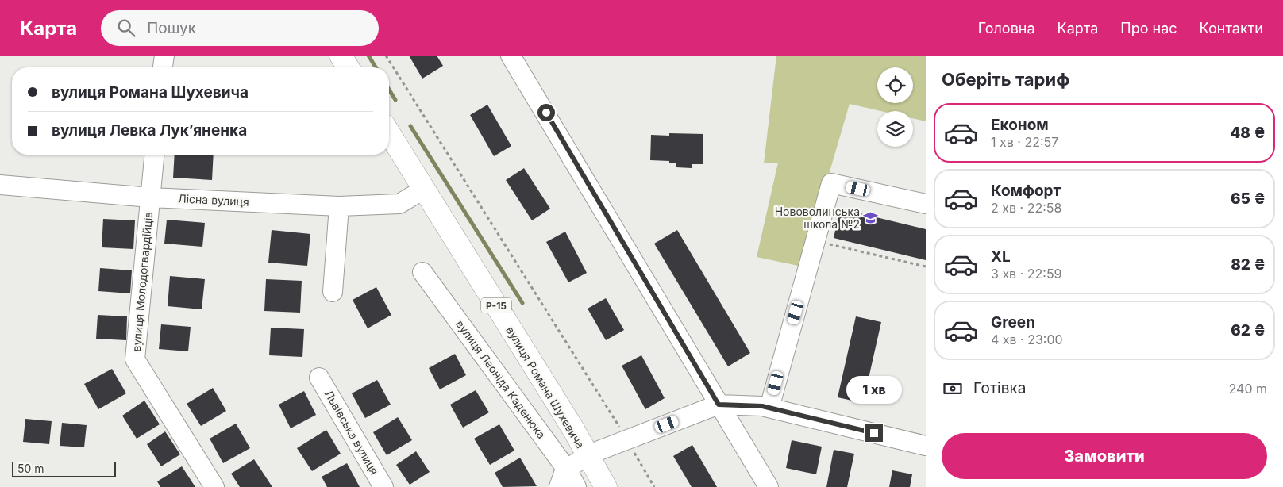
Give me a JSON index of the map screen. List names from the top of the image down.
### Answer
{
  "streets": {
    "main road": ["Р-15", "вулиця Романа Шухевича"],
    "street": [
      "Лісна вулиця",
      "вулиця Молодогвардійців",
      "вулиця Леоніда Каденюка",
      "Львівська вулиця"
    ]
  },
  "crossings": [
    ["Лісна вулиця", "вулиця Молодогвардійців"],
    ["Лісна вулиця", "вулиця Романа Шухевича"]
  ],
  "places": {
    "school or university": ["Нововолинська школа №2"]
  },
  "scale_bar": "50 m",
  "page": {
    "header": "Карта",
    "search": "Пошук",
    "nav": [
      "Головна",
      "Карта",
      "Про нас",
      "Контакти"
    ],
    "heading": "Оберіть тариф",
    "banner": ["вулиця Романа Шухевича", "вулиця Левка Лукʼяненка"],
    "list": [
      {
        "name": "Економ",
        "note": "1 хв · 22:57",
        "value": "48 ₴"
      },
      {
        "name": "Комфорт",
        "note": "2 хв · 22:58",
        "value": "65 ₴"
      },
      {
        "name": "XL",
        "note": "3 хв · 22:59",
        "value": "82 ₴"
      },
      {
        "name": "Green",
        "note": "4 хв · 23:00",
        "value": "62 ₴"
      }
    ],
    "pay": ["Готівка", "240 m"],
    "bubble": "1 хв",
    "buttons": "Замовити",
    "scale": "50 m"
  }
}
